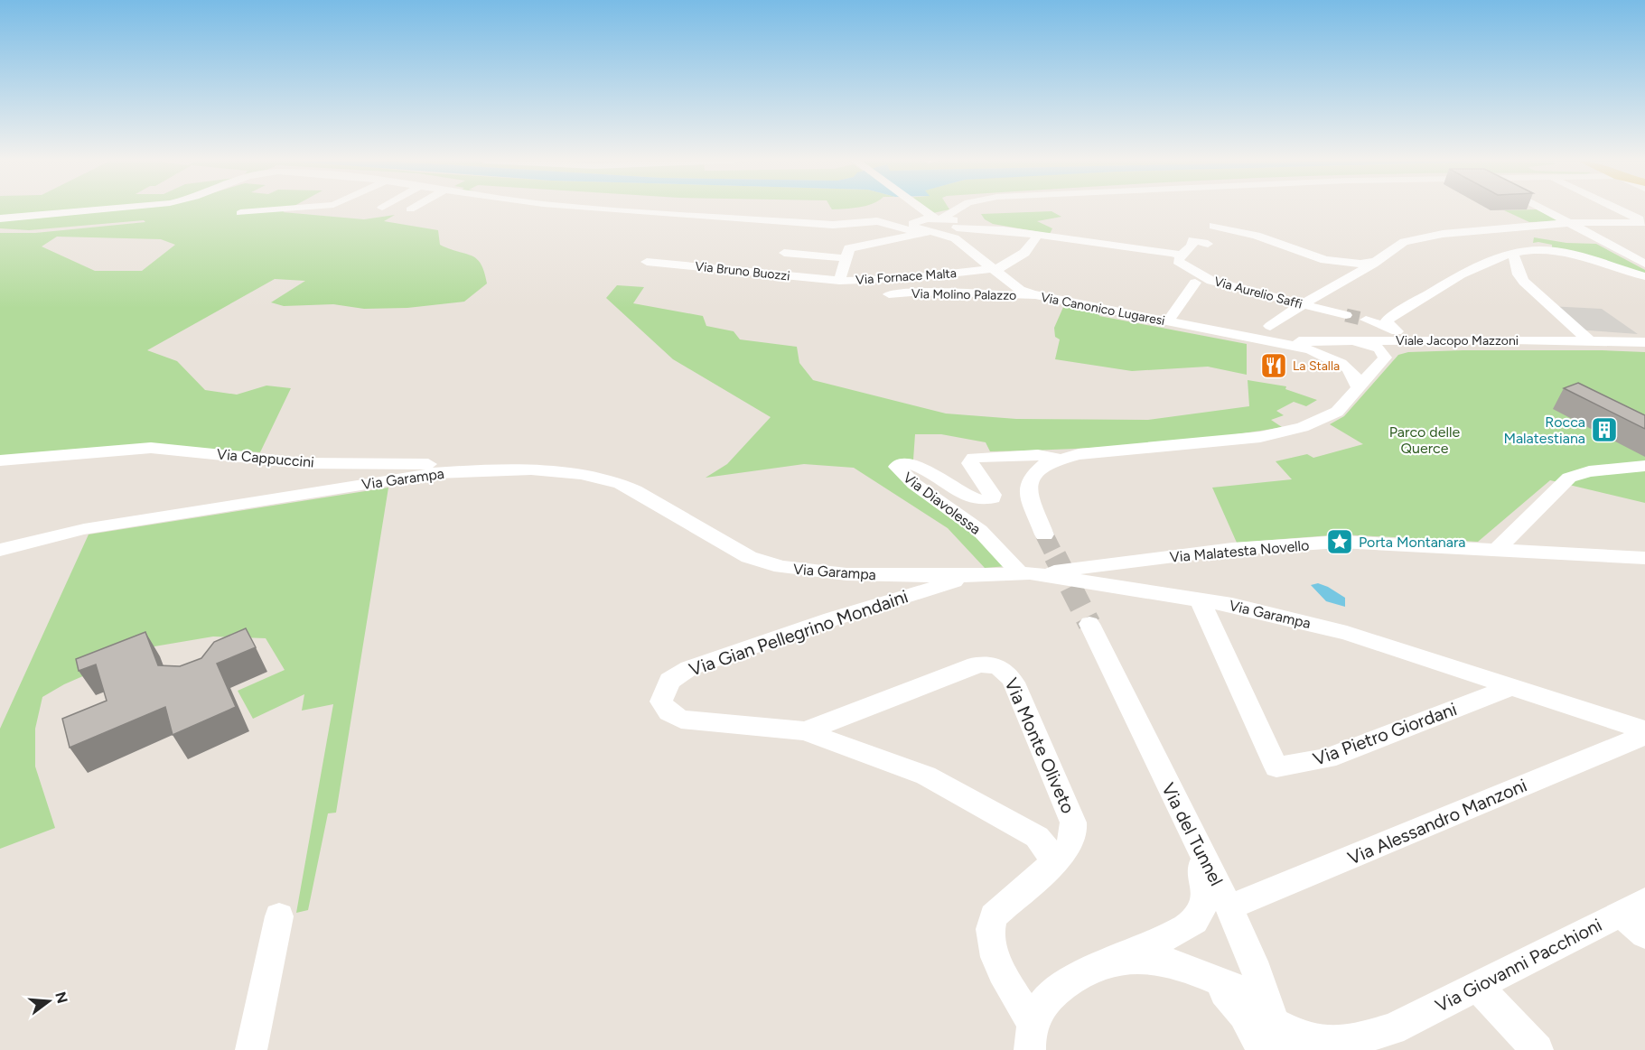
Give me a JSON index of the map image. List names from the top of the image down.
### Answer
{
  "streets": {
    "street": [
      "Via Bruno Buozzi",
      "Via Fornace Malta",
      "Via Aurelio Saffi",
      "Via Molino Palazzo",
      "Via Canonico Lugaresi",
      "Viale Jacopo Mazzoni",
      "Via Cappuccini",
      "Via Garampa",
      "Via Diavolessa",
      "Via Malatesta Novello",
      "Via Gian Pellegrino Mondaini",
      "Via Pietro Giordani",
      "Via Monte Oliveto",
      "Via Alessandro Manzoni",
      "Via del Tunnel",
      "Via Giovanni Pacchioni"
    ]
  },
  "crossings": [
    ["Via Bruno Buozzi", "Via Fornace Malta"],
    ["Via Fornace Malta", "Via Aurelio Saffi"],
    ["Via Fornace Malta", "Via Canonico Lugaresi"],
    ["Via Aurelio Saffi", "Via Canonico Lugaresi"],
    ["Via Molino Palazzo", "Via Canonico Lugaresi"],
    ["Via Canonico Lugaresi", "Viale Jacopo Mazzoni"],
    ["Via Cappuccini", "Via Garampa"],
    ["Via Garampa", "Via Diavolessa"],
    ["Via Garampa", "Via Malatesta Novello"],
    ["Via Garampa", "Via Gian Pellegrino Mondaini"],
    ["Via Garampa", "Via Pietro Giordani"],
    ["Via Diavolessa", "Via Malatesta Novello"],
    ["Via Gian Pellegrino Mondaini", "Via Monte Oliveto"],
    ["Via Alessandro Manzoni", "Via del Tunnel"],
    ["Via del Tunnel", "Via Giovanni Pacchioni"]
  ],
  "parks": ["Parco delle Querce"],
  "places": {
    "restaurant": ["La Stalla"],
    "building": ["Rocca Malatestiana"],
    "place": ["Porta Montanara"]
  },
  "north": "right"
}
